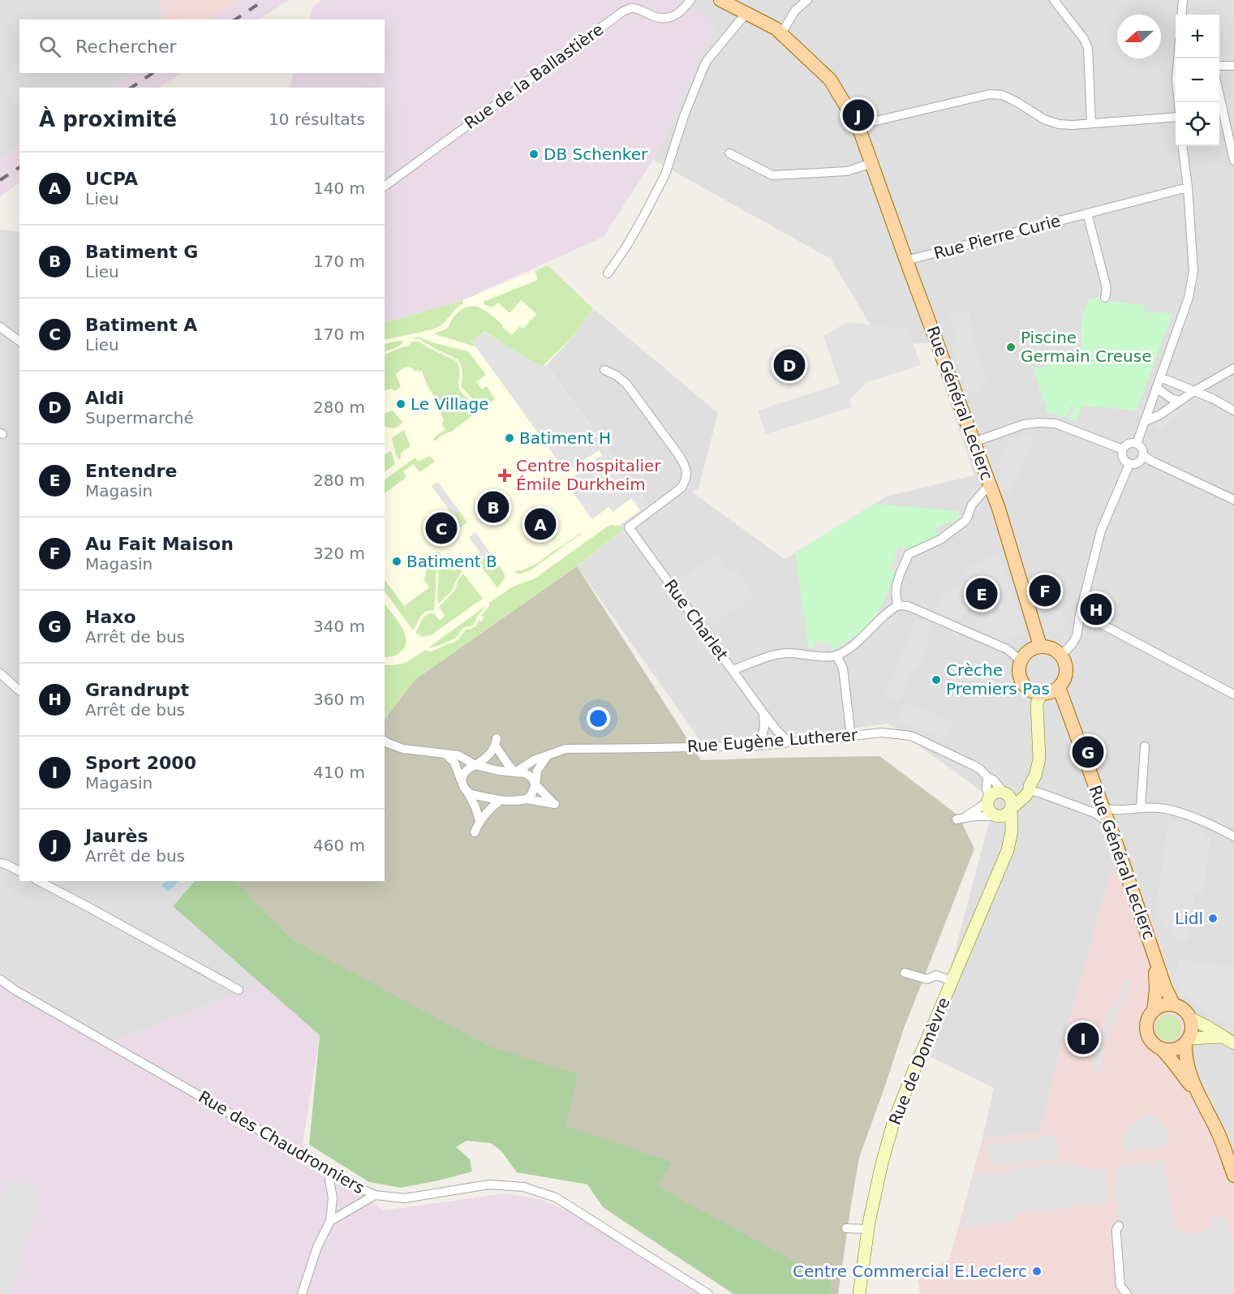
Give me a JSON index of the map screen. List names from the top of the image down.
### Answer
{
  "streets": {
    "main road": ["Rue Général Leclerc"],
    "street": [
      "Rue de la Ballastière",
      "Rue Pierre Curie",
      "Rue Charlet",
      "Rue Eugène Lutherer",
      "Rue de Domèvre",
      "Rue des Chaudronniers"
    ]
  },
  "crossings": [
    ["Rue Pierre Curie", "Rue Général Leclerc"],
    ["Rue Charlet", "Rue Eugène Lutherer"],
    ["Rue Eugène Lutherer", "Rue de Domèvre"]
  ],
  "places": {
    "other": [
      "DB Schenker",
      "Piscine Germain Creuse",
      "Le Village",
      "Batiment H",
      "Batiment B",
      "Crèche Premiers Pas",
      "Lidl",
      "Centre Commercial E.Leclerc"
    ],
    "health": ["Centre hospitalier Émile Durkheim"]
  },
  "north": "left",
  "page": {
    "map_buttons": ["+", "−"],
    "search": "Rechercher",
    "heading": ["À proximité", "10 résultats"],
    "pins": [
      "J",
      "D",
      "B",
      "A",
      "C",
      "F",
      "E",
      "H",
      "G",
      "I"
    ],
    "list": [
      {
        "mark": "A",
        "name": "UCPA",
        "note": "Lieu",
        "value": "140 m"
      },
      {
        "mark": "B",
        "name": "Batiment G",
        "note": "Lieu",
        "value": "170 m"
      },
      {
        "mark": "C",
        "name": "Batiment A",
        "note": "Lieu",
        "value": "170 m"
      },
      {
        "mark": "D",
        "name": "Aldi",
        "note": "Supermarché",
        "value": "280 m"
      },
      {
        "mark": "E",
        "name": "Entendre",
        "note": "Magasin",
        "value": "280 m"
      },
      {
        "mark": "F",
        "name": "Au Fait Maison",
        "note": "Magasin",
        "value": "320 m"
      },
      {
        "mark": "G",
        "name": "Haxo",
        "note": "Arrêt de bus",
        "value": "340 m"
      },
      {
        "mark": "H",
        "name": "Grandrupt",
        "note": "Arrêt de bus",
        "value": "360 m"
      },
      {
        "mark": "I",
        "name": "Sport 2000",
        "note": "Magasin",
        "value": "410 m"
      },
      {
        "mark": "J",
        "name": "Jaurès",
        "note": "Arrêt de bus",
        "value": "460 m"
      }
    ]
  }
}
